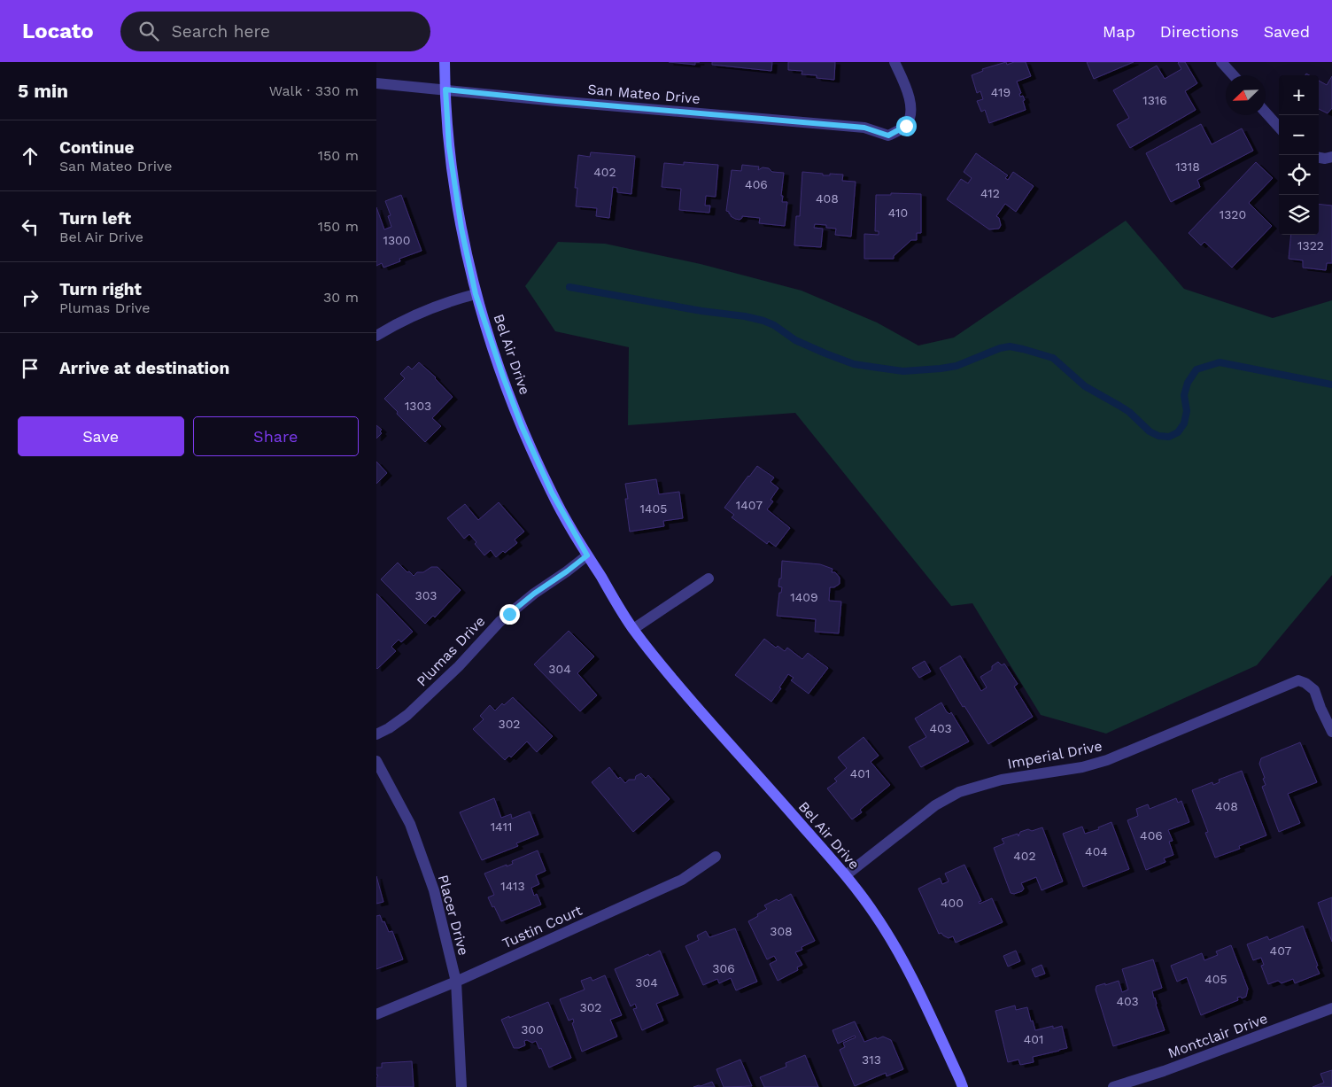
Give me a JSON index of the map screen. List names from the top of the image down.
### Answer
{
  "streets": {
    "street": [
      "San Mateo Drive",
      "Bel Air Drive",
      "Plumas Drive",
      "Imperial Drive",
      "Placer Drive",
      "Tustin Court",
      "Montclair Drive"
    ]
  },
  "crossings": [
    ["San Mateo Drive", "Bel Air Drive"],
    ["Bel Air Drive", "Plumas Drive"],
    ["Bel Air Drive", "Imperial Drive"],
    ["Placer Drive", "Tustin Court"]
  ],
  "house_numbers": [
    "419",
    "1316",
    "1318",
    "402",
    "406",
    "412",
    "408",
    "410",
    "1320",
    "1300",
    "1322",
    "1303",
    "1407",
    "1405",
    "303",
    "1409",
    "304",
    "302",
    "403",
    "401",
    "408",
    "1411",
    "406",
    "404",
    "402",
    "1413",
    "400",
    "308",
    "407",
    "306",
    "405",
    "304",
    "403",
    "302",
    "300",
    "401",
    "313"
  ],
  "north": "bottom left",
  "page": {
    "header": "Locato",
    "search": "Search here",
    "nav": ["Map", "Directions", "Saved"],
    "heading": ["5 min", "Walk · 330 m"],
    "map_buttons": ["+", "−"],
    "list": [
      ["Continue", "San Mateo Drive", "150 m"],
      ["Turn left", "Bel Air Drive", "150 m"],
      ["Turn right", "Plumas Drive", "30 m"],
      "Arrive at destination"
    ],
    "buttons": ["Save", "Share"]
  }
}
